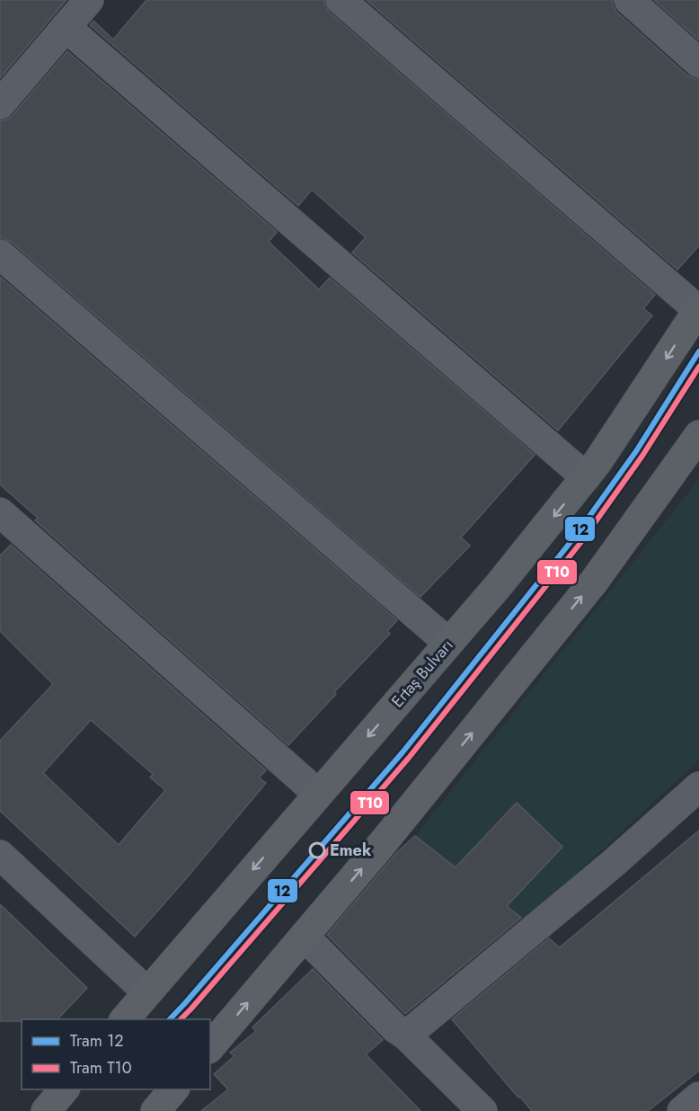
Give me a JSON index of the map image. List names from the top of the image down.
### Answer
{
  "streets": {
    "main road": ["Ertaş Bulvarı"]
  },
  "places": ["Emek"],
  "lines": ["tram line 12", "tram line T10"],
  "legend": ["Tram 12", "Tram T10"]
}
